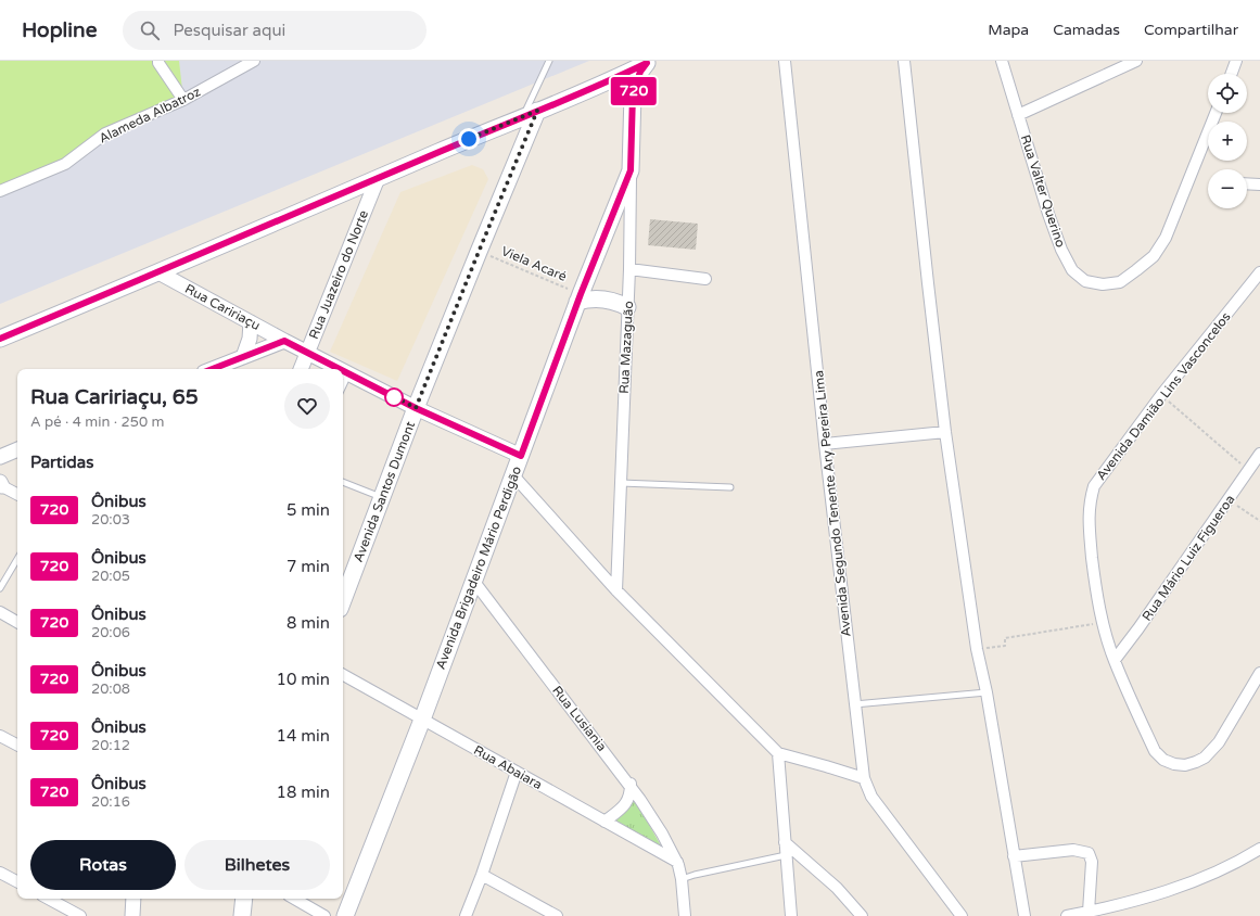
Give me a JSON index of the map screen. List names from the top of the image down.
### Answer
{
  "streets": {
    "main road": ["Rua Mazaguão", "Avenida Santos Dumont", "Avenida Brigadeiro Mário Perdigão"],
    "street": [
      "Alameda Albatroz",
      "Rua Valter Querino",
      "Rua Juazeiro do Norte",
      "Rua Caririaçu",
      "Avenida Damião Lins Vasconcelos",
      "Avenida Segundo Tenente Ary Pereira Lima",
      "Rua Mário Luiz Figueroa",
      "Rua Lusiania",
      "Rua Abaiara"
    ],
    "path": ["Viela Acaré"]
  },
  "crossings": [
    ["Viela Acaré", "Avenida Santos Dumont"],
    ["Viela Acaré", "Avenida Brigadeiro Mário Perdigão"],
    ["Rua Juazeiro do Norte", "Rua Caririaçu"],
    ["Rua Caririaçu", "Avenida Santos Dumont"],
    ["Rua Caririaçu", "Avenida Brigadeiro Mário Perdigão"],
    ["Rua Mazaguão", "Avenida Brigadeiro Mário Perdigão"],
    ["Avenida Damião Lins Vasconcelos", "Rua Mário Luiz Figueroa"],
    ["Avenida Brigadeiro Mário Perdigão", "Rua Lusiania"],
    ["Avenida Brigadeiro Mário Perdigão", "Rua Abaiara"],
    ["Rua Lusiania", "Rua Abaiara"]
  ],
  "lines": ["bus line 720"],
  "page": {
    "header": "Hopline",
    "search": "Pesquisar aqui",
    "nav": ["Mapa", "Camadas", "Compartilhar"],
    "on_map": "720",
    "map_buttons": ["+", "−"],
    "heading": [
      ["Rua Caririaçu, 65", "A pé · 4 min · 250 m"],
      "Partidas"
    ],
    "list": [
      {
        "mark": "720",
        "name": "Ônibus",
        "note": "20:03",
        "value": "5 min"
      },
      {
        "mark": "720",
        "name": "Ônibus",
        "note": "20:05",
        "value": "7 min"
      },
      {
        "mark": "720",
        "name": "Ônibus",
        "note": "20:06",
        "value": "8 min"
      },
      {
        "mark": "720",
        "name": "Ônibus",
        "note": "20:08",
        "value": "10 min"
      },
      {
        "mark": "720",
        "name": "Ônibus",
        "note": "20:12",
        "value": "14 min"
      },
      {
        "mark": "720",
        "name": "Ônibus",
        "note": "20:16",
        "value": "18 min"
      }
    ],
    "buttons": ["Rotas", "Bilhetes"]
  }
}
